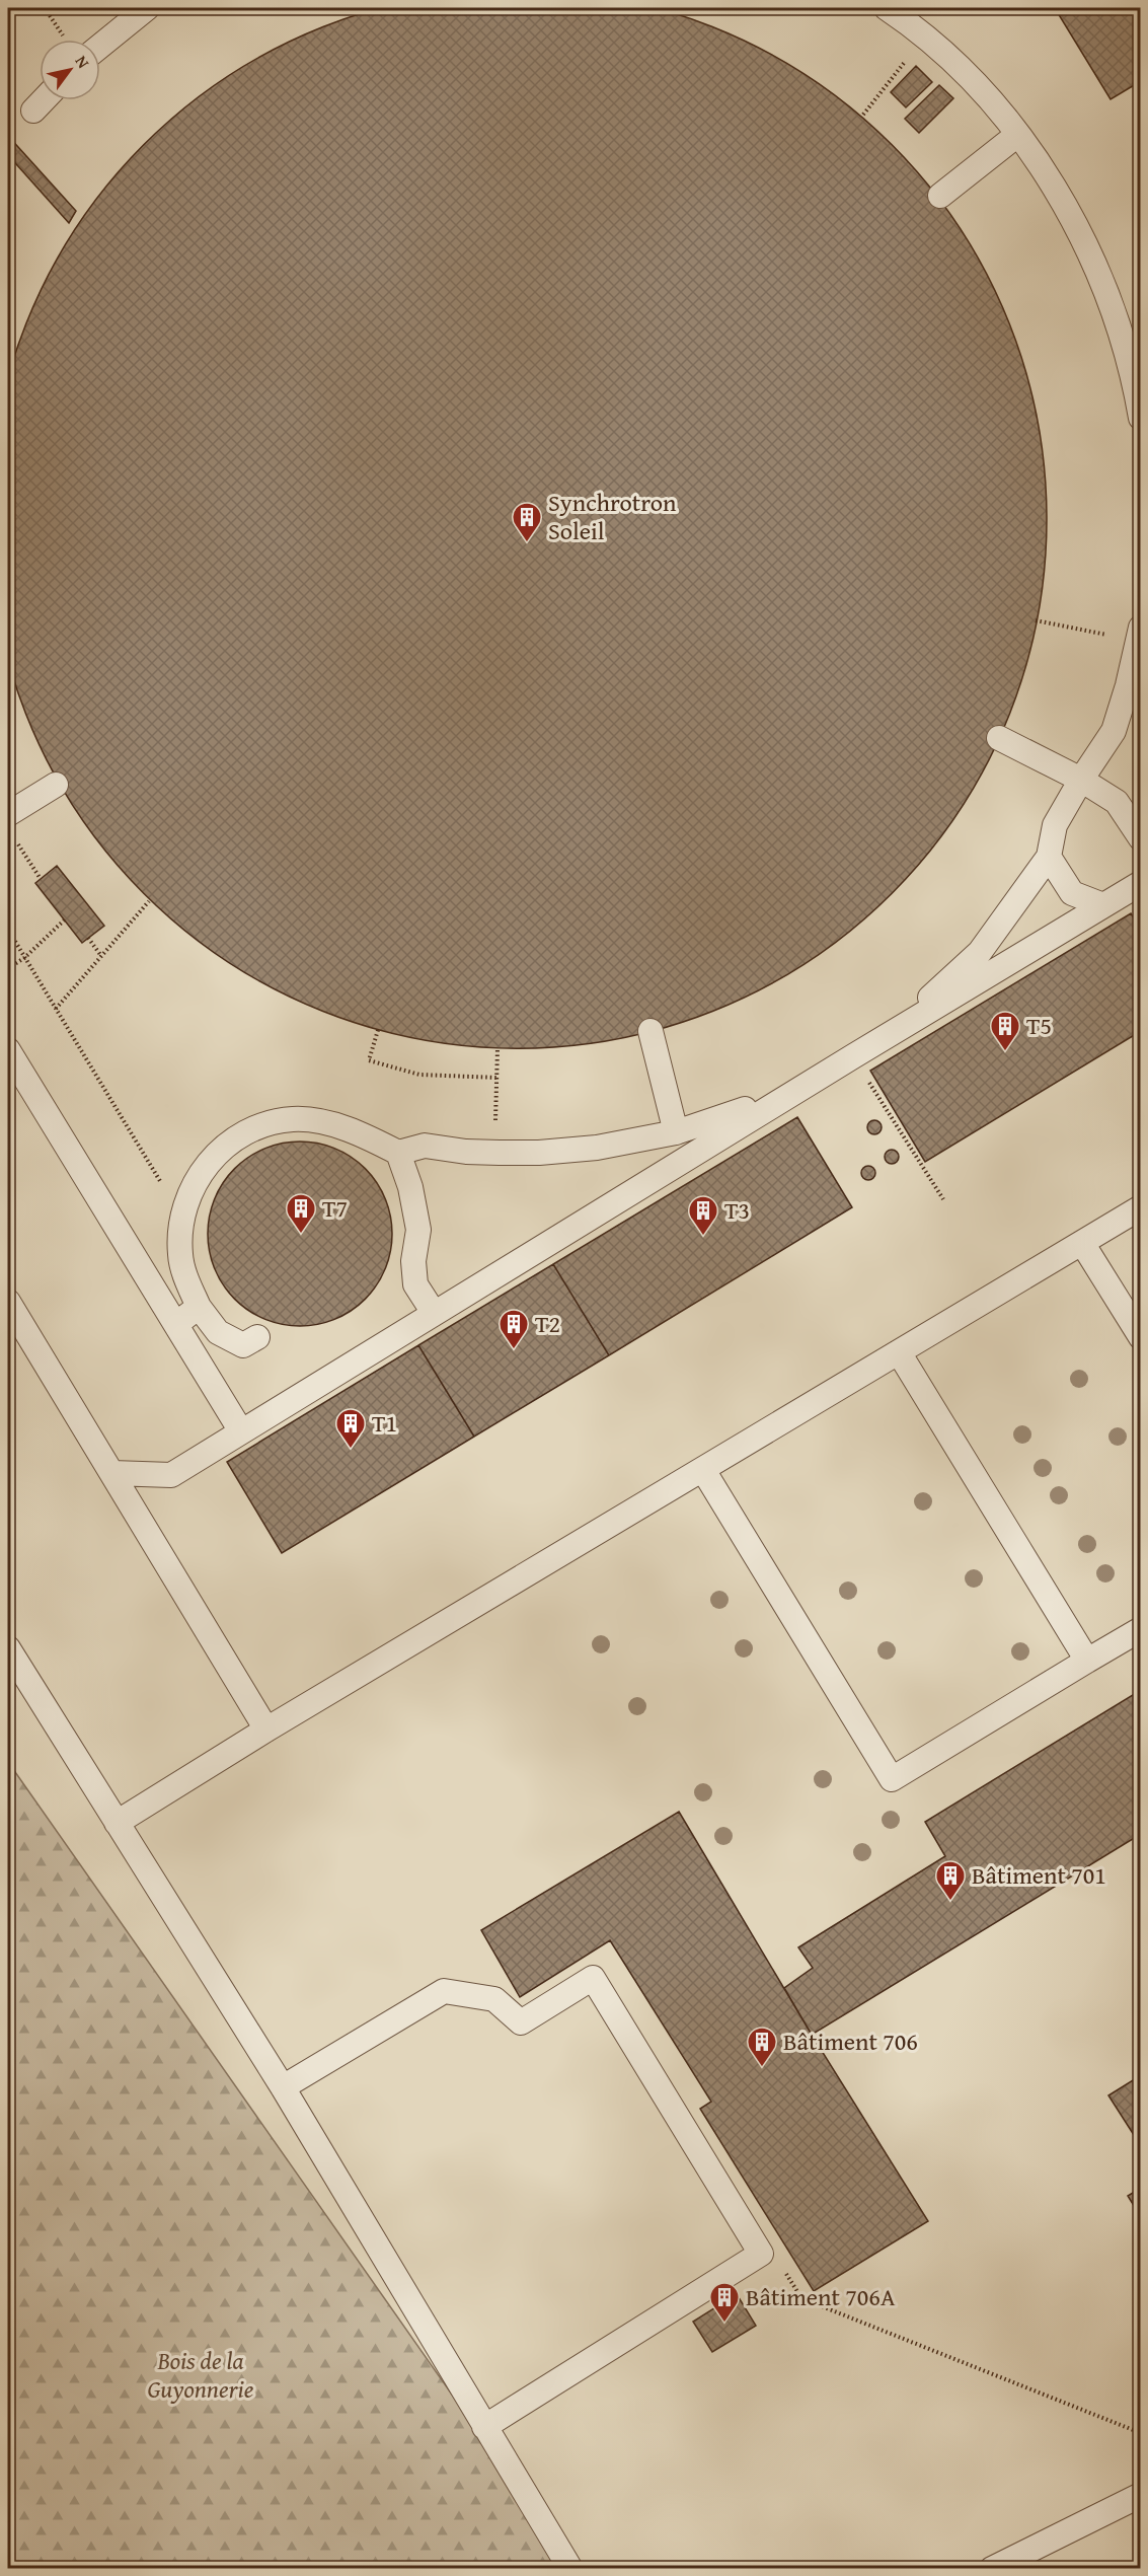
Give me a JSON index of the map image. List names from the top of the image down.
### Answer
{
  "parks": ["Bois de la Guyonnerie"],
  "places": {
    "building": [
      "Synchrotron Soleil",
      "T5",
      "T7",
      "T3",
      "T2",
      "T1",
      "Bâtiment 701",
      "Bâtiment 706",
      "Bâtiment 706A"
    ]
  },
  "north": "top right"
}
